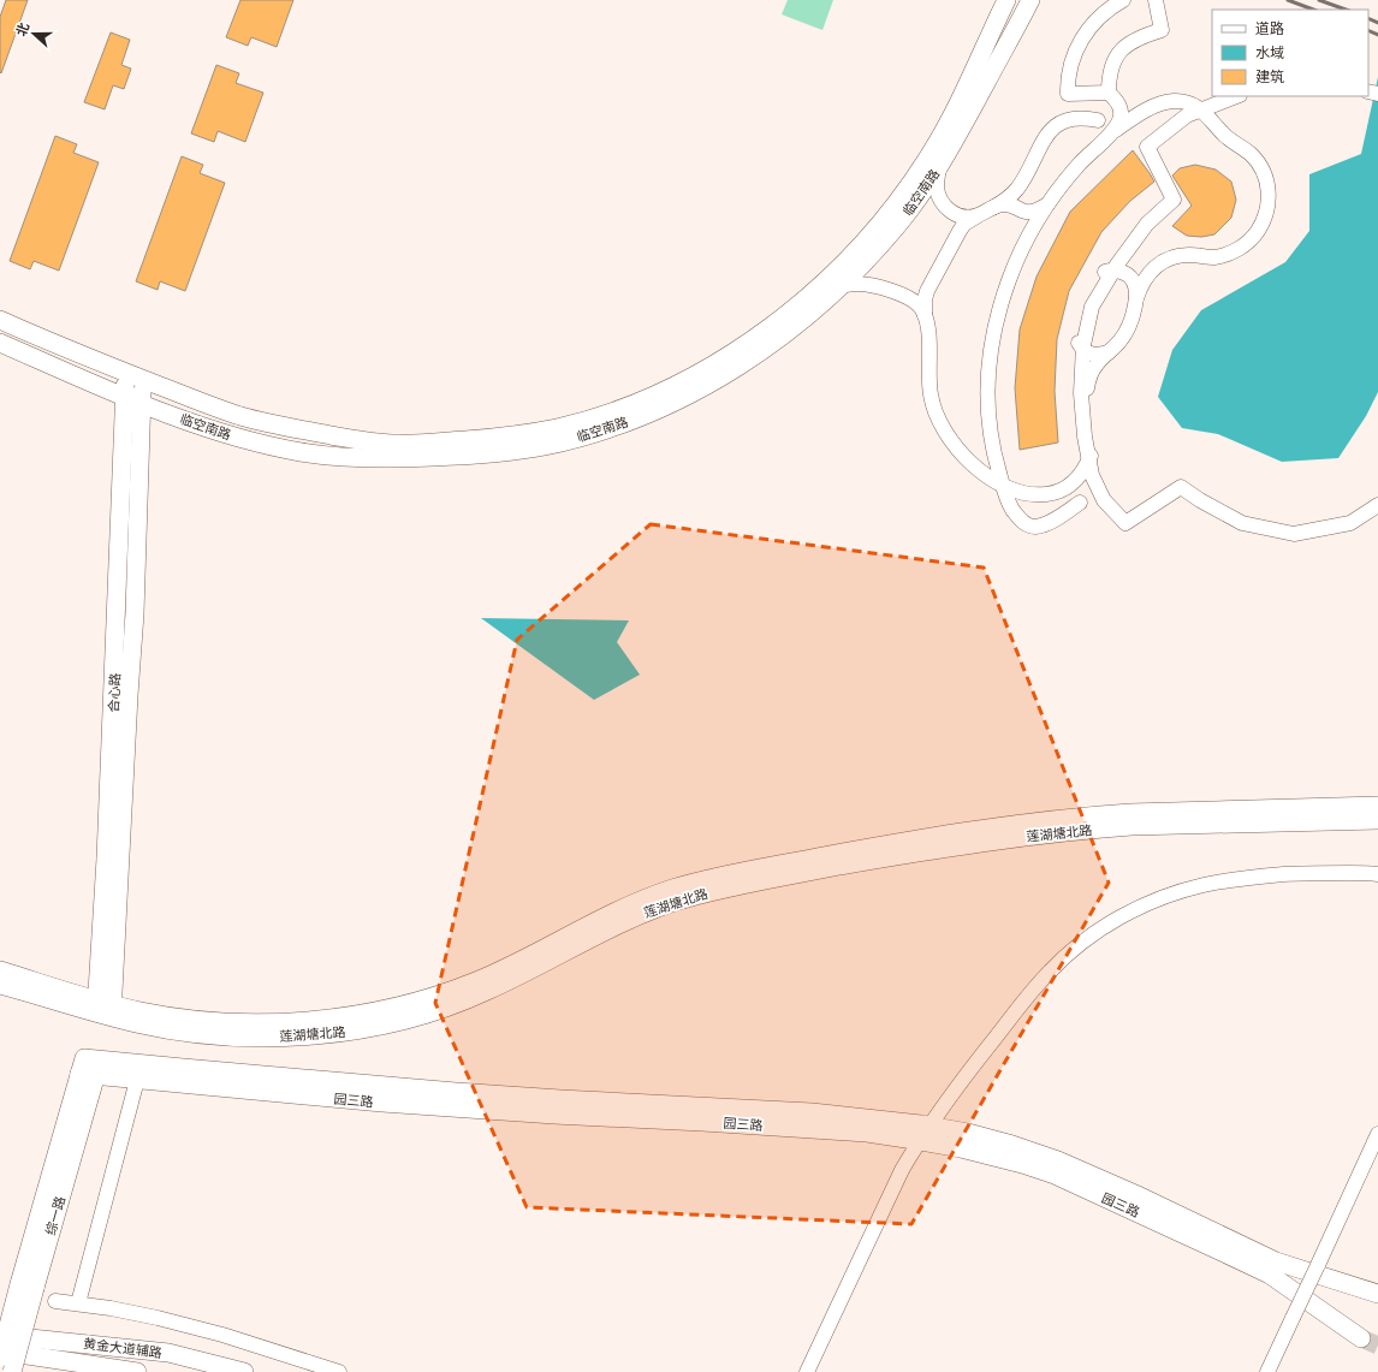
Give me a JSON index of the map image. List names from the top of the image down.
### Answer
{
  "streets": {
    "main road": [
      "临空南路",
      "合心路",
      "莲湖塘北路",
      "园三路",
      "综一路",
      "黄金大道辅路"
    ]
  },
  "crossings": [
    ["临空南路", "合心路"],
    ["合心路", "莲湖塘北路"],
    ["园三路", "综一路"]
  ],
  "legend": ["道路", "水域", "建筑"],
  "north": "left"
}
